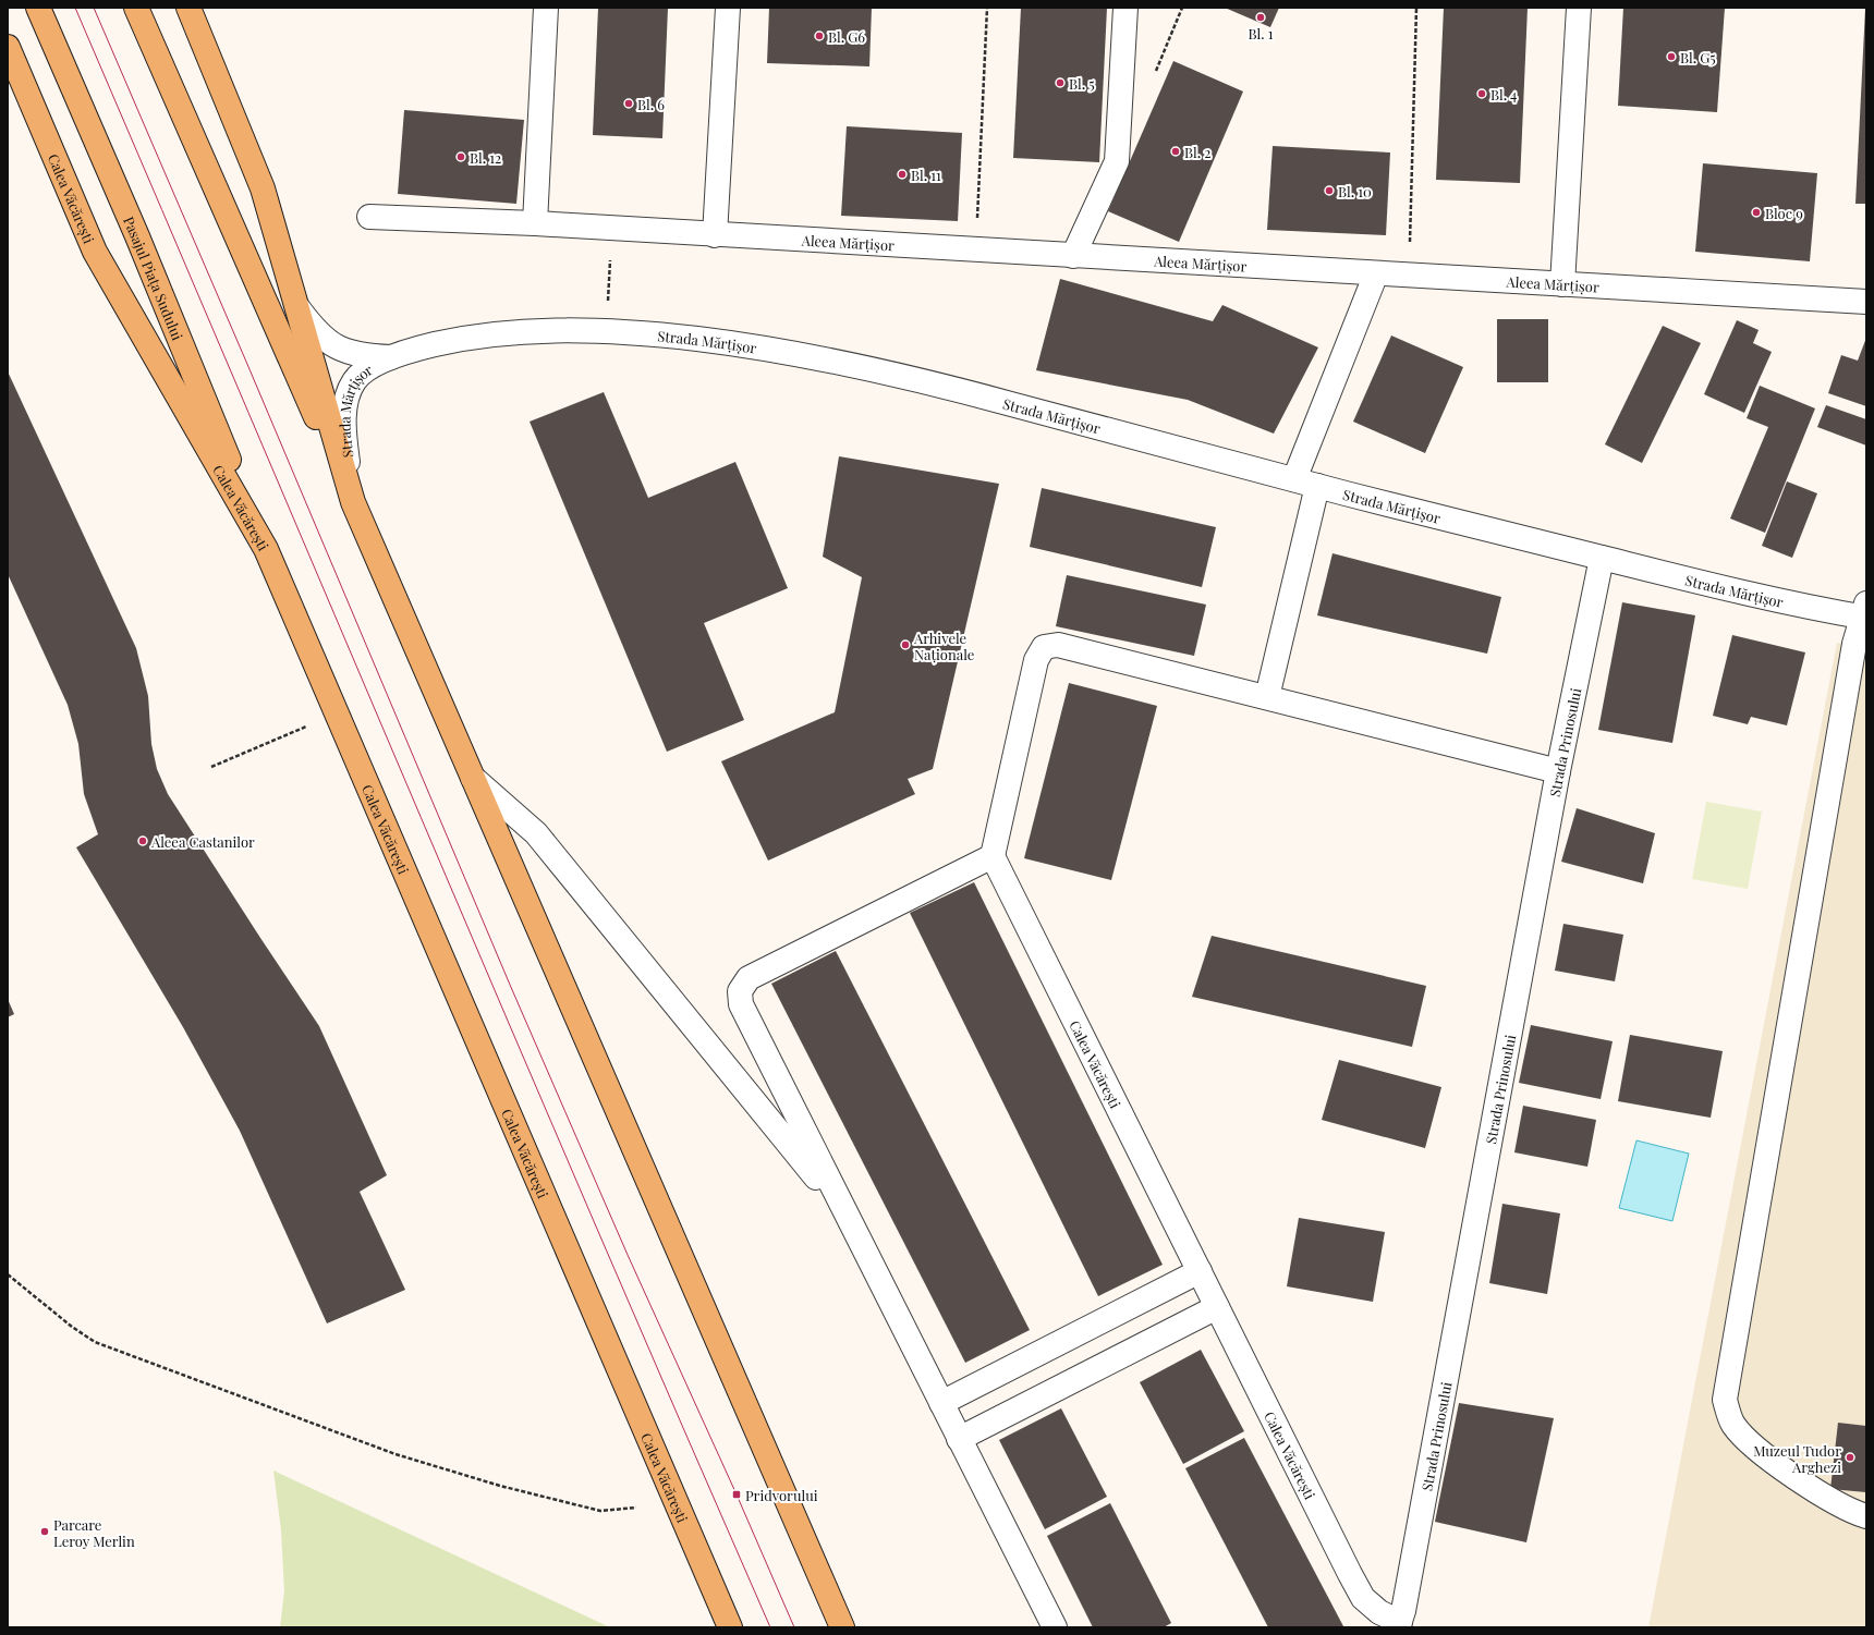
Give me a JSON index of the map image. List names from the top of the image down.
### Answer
{
  "streets": {
    "main road": ["Calea Văcărești", "Pasajul Piața Sudului"],
    "street": ["Aleea Mărțișor", "Strada Mărțișor", "Strada Prinosului"]
  },
  "crossings": [
    ["Calea Văcărești", "Pasajul Piața Sudului"],
    ["Calea Văcărești", "Strada Prinosului"],
    ["Strada Mărțișor", "Strada Prinosului"]
  ],
  "places": {
    "other": [
      "Bl. 1",
      "Bl. G6",
      "Bl. G5",
      "Bl. 5",
      "Bl. 4",
      "Bl. 6",
      "Bl. 2",
      "Bl. 12",
      "Bl. 11",
      "Bl. 10",
      "Bloc 9",
      "Arhivele Naționale",
      "Aleea Castanilor",
      "Muzeul Tudor Arghezi",
      "Parcare Leroy Merlin"
    ],
    "transit": ["Pridvorului"]
  }
}
